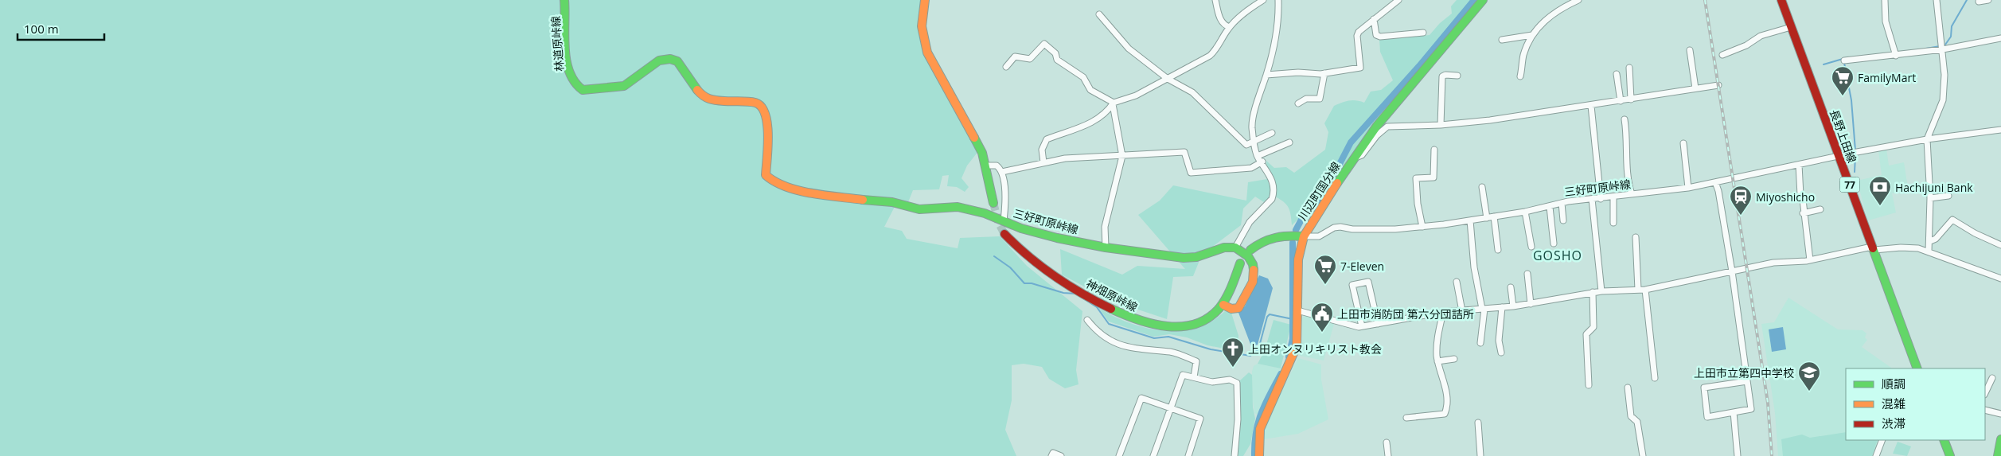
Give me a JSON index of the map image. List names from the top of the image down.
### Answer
{
  "streets": {
    "street": [
      "林道原峠線",
      "長野上田線",
      "77",
      "三好町原峠線",
      "川辺町国分線",
      "神畑原峠線"
    ]
  },
  "crossings": [
    ["林道原峠線", "三好町原峠線"],
    ["長野上田線", "三好町原峠線"],
    ["三好町原峠線", "川辺町国分線"]
  ],
  "districts": ["GOSHO"],
  "places": {
    "supermarket": ["FamilyMart", "7-Eleven"],
    "bank": ["Hachijuni Bank"],
    "station": ["Miyoshicho"],
    "public building": ["上田市消防団 第六分団詰所"],
    "church": ["上田オンヌリキリスト教会"],
    "school or university": ["上田市立第四中学校"]
  },
  "legend": ["順調", "混雑", "渋滞"],
  "scale_bar": "100 m"
}
